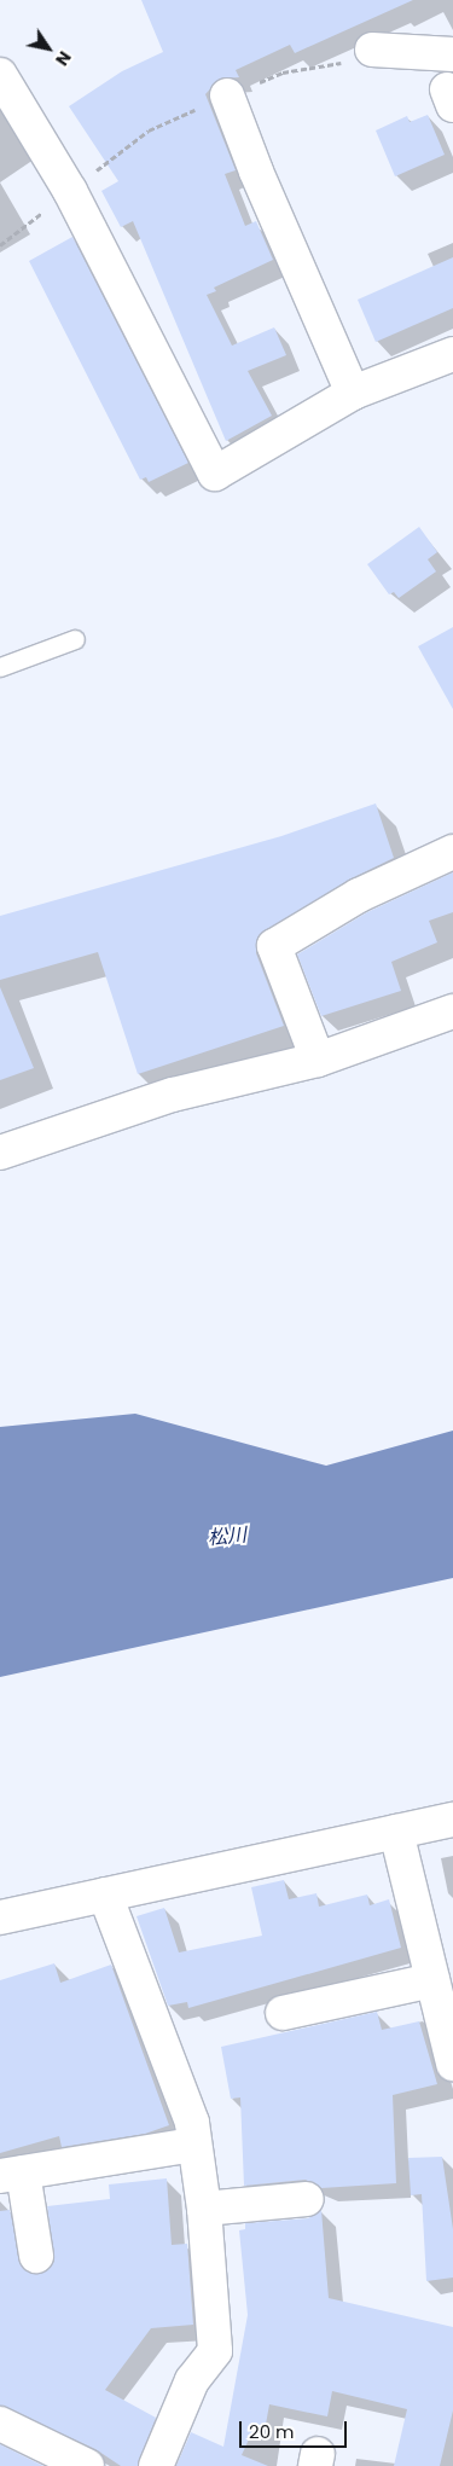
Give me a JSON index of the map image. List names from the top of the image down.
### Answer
{
  "water": ["松川"],
  "scale_bar": "20 m",
  "north": "bottom right"
}
